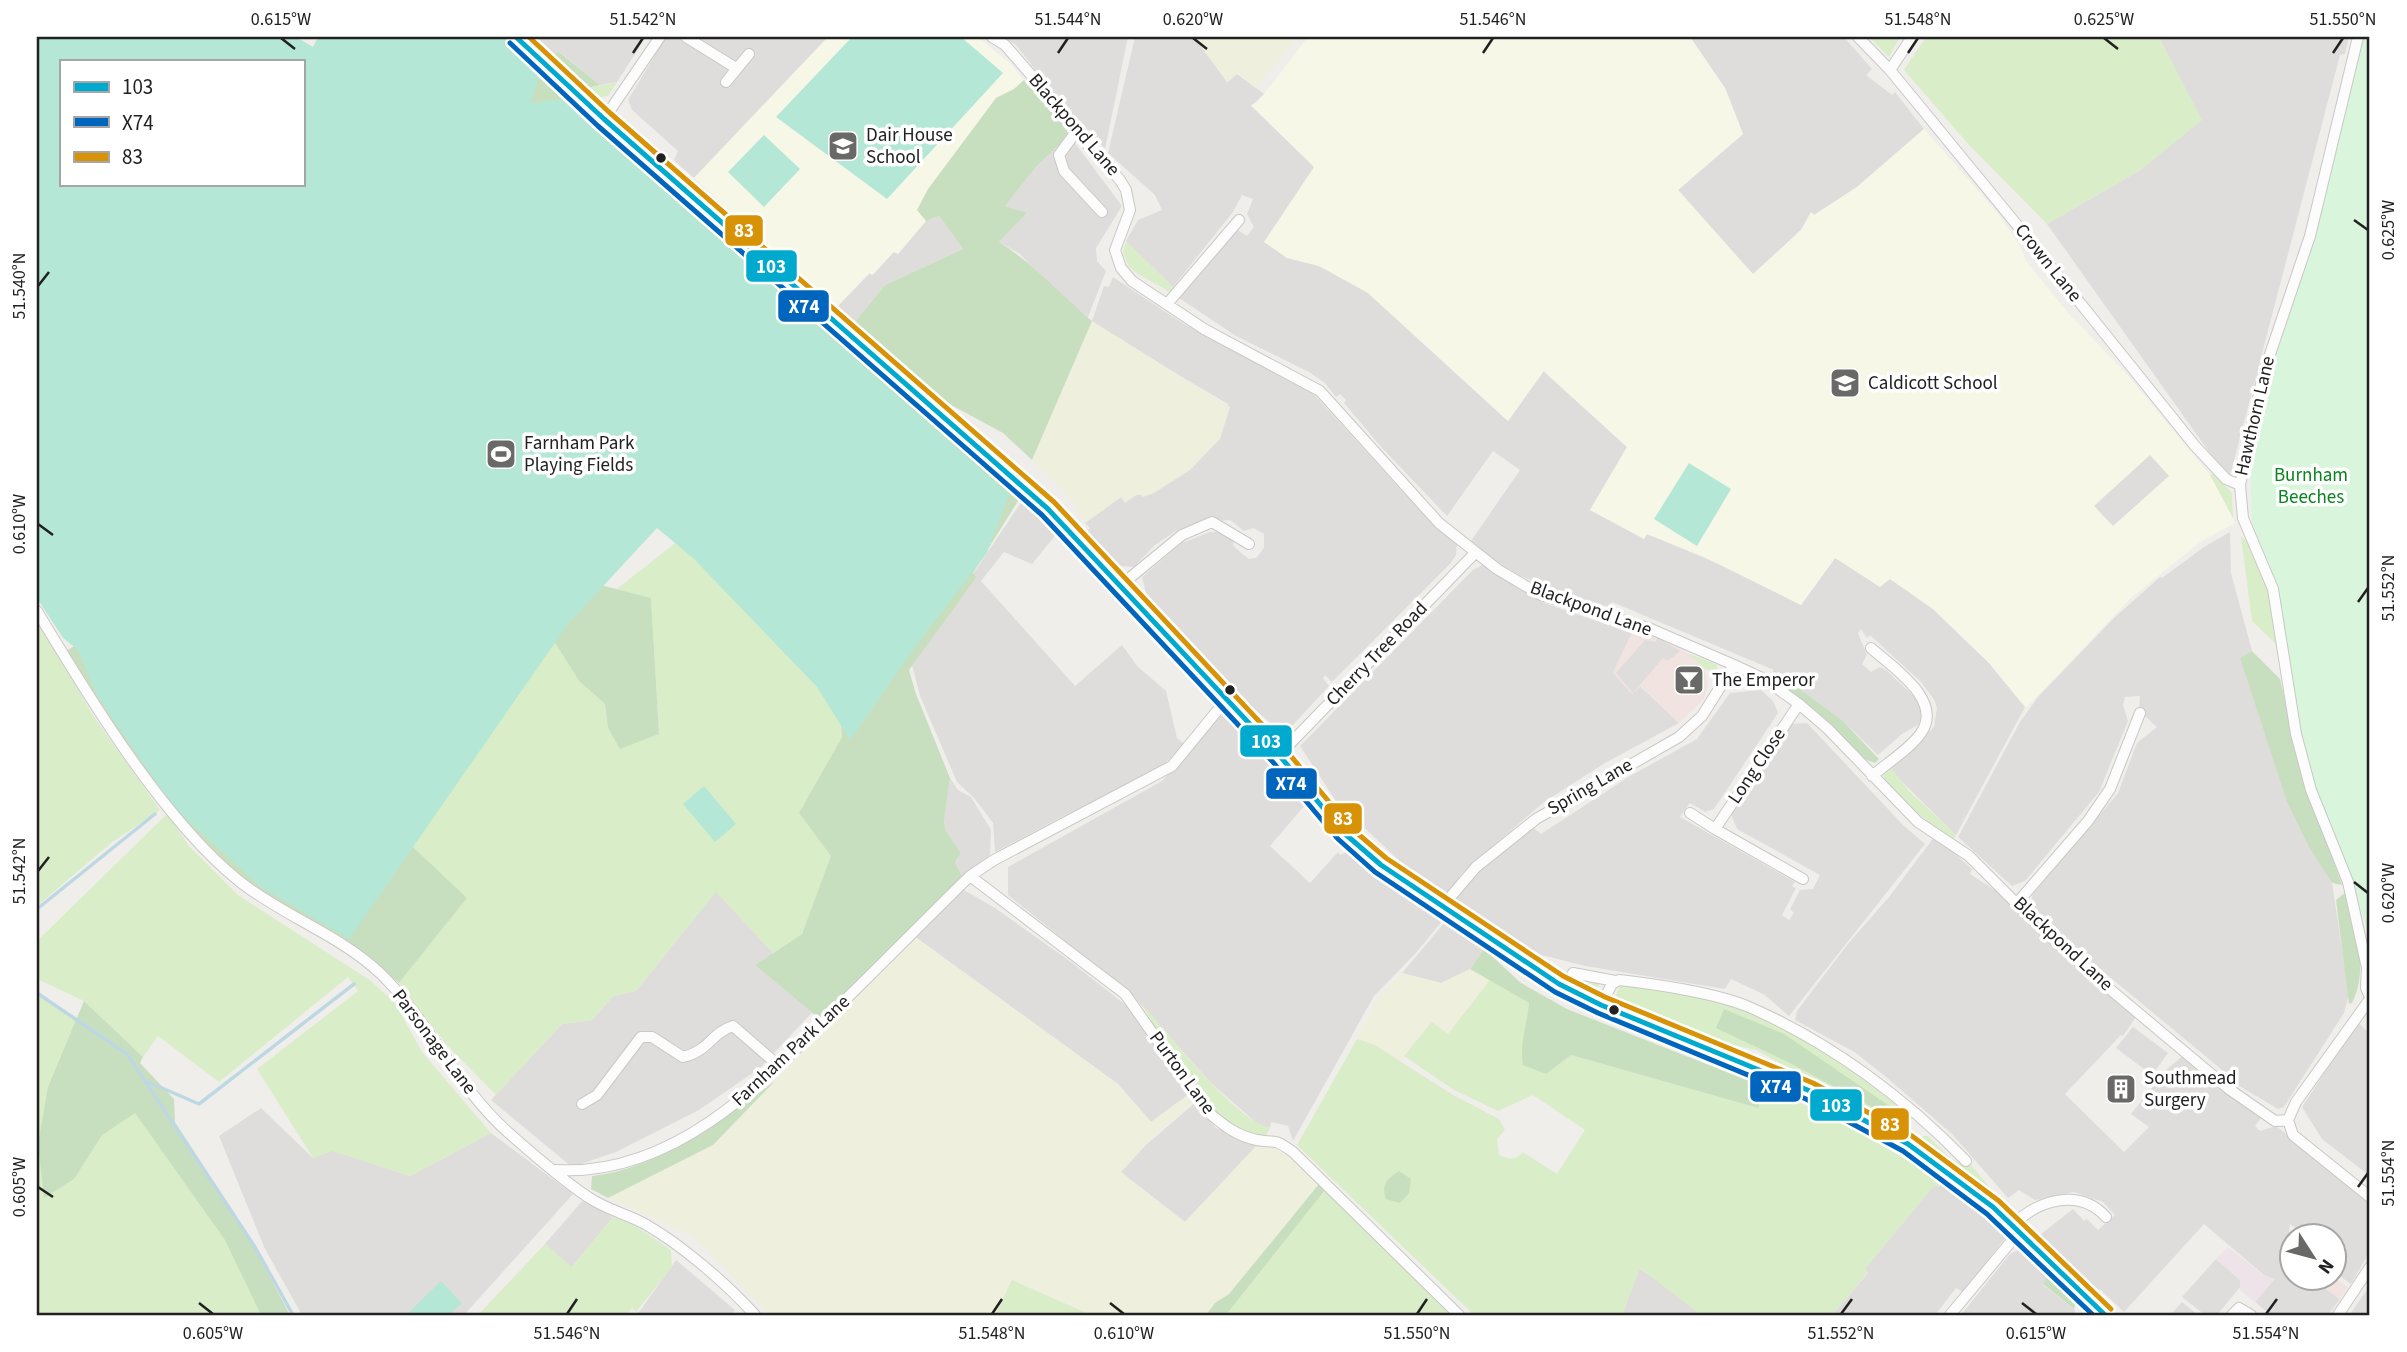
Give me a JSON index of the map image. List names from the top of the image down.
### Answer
{
  "streets": {
    "street": [
      "Blackpond Lane",
      "Crown Lane",
      "Hawthorn Lane",
      "Cherry Tree Road",
      "Long Close",
      "Spring Lane",
      "Parsonage Lane",
      "Farnham Park Lane",
      "Purton Lane"
    ]
  },
  "crossings": [
    ["Blackpond Lane", "Hawthorn Lane"],
    ["Blackpond Lane", "Cherry Tree Road"],
    ["Blackpond Lane", "Long Close"],
    ["Blackpond Lane", "Spring Lane"],
    ["Crown Lane", "Hawthorn Lane"],
    ["Parsonage Lane", "Farnham Park Lane"],
    ["Farnham Park Lane", "Purton Lane"]
  ],
  "parks": ["Burnham Beeches"],
  "places": {
    "school or university": ["Dair House School", "Caldicott School"],
    "sports": ["Farnham Park Playing Fields"],
    "bar": ["The Emperor"],
    "building": ["Southmead Surgery"]
  },
  "lines": ["transit line 103", "transit line 83", "transit line X74"],
  "legend": ["103", "X74", "83"],
  "north": "bottom right",
  "coordinates": [
    "0.615°W",
    "51.542°N",
    "51.544°N",
    "0.620°W",
    "51.546°N",
    "51.548°N",
    "0.625°W",
    "51.550°N",
    "51.540°N",
    "0.610°W",
    "51.552°N",
    "51.554°N",
    "0.605°W"
  ]
}
